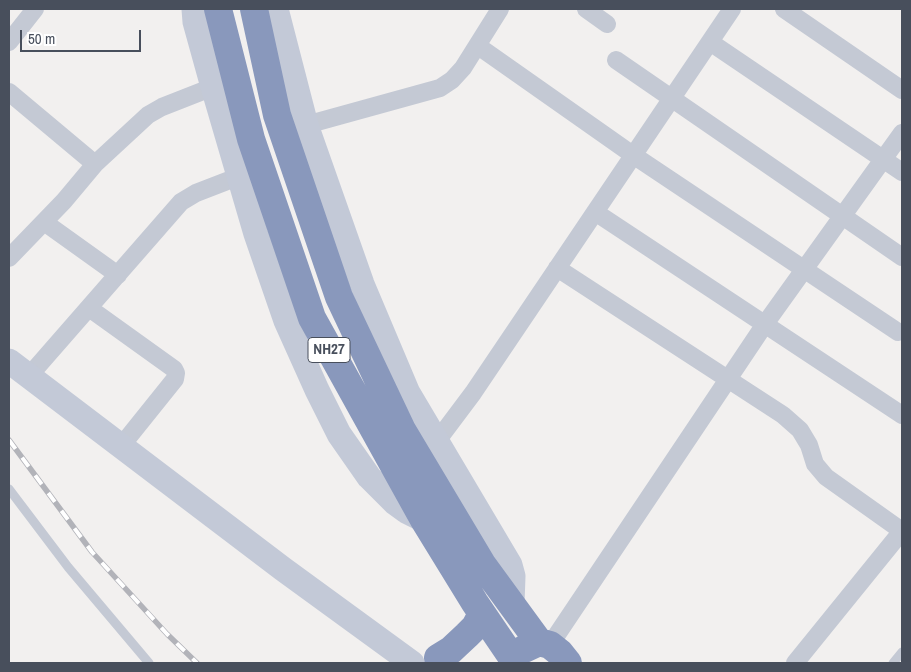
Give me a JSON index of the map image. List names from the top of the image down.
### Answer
{
  "streets": {
    "highway": ["NH27"]
  },
  "scale_bar": "50 m"
}
